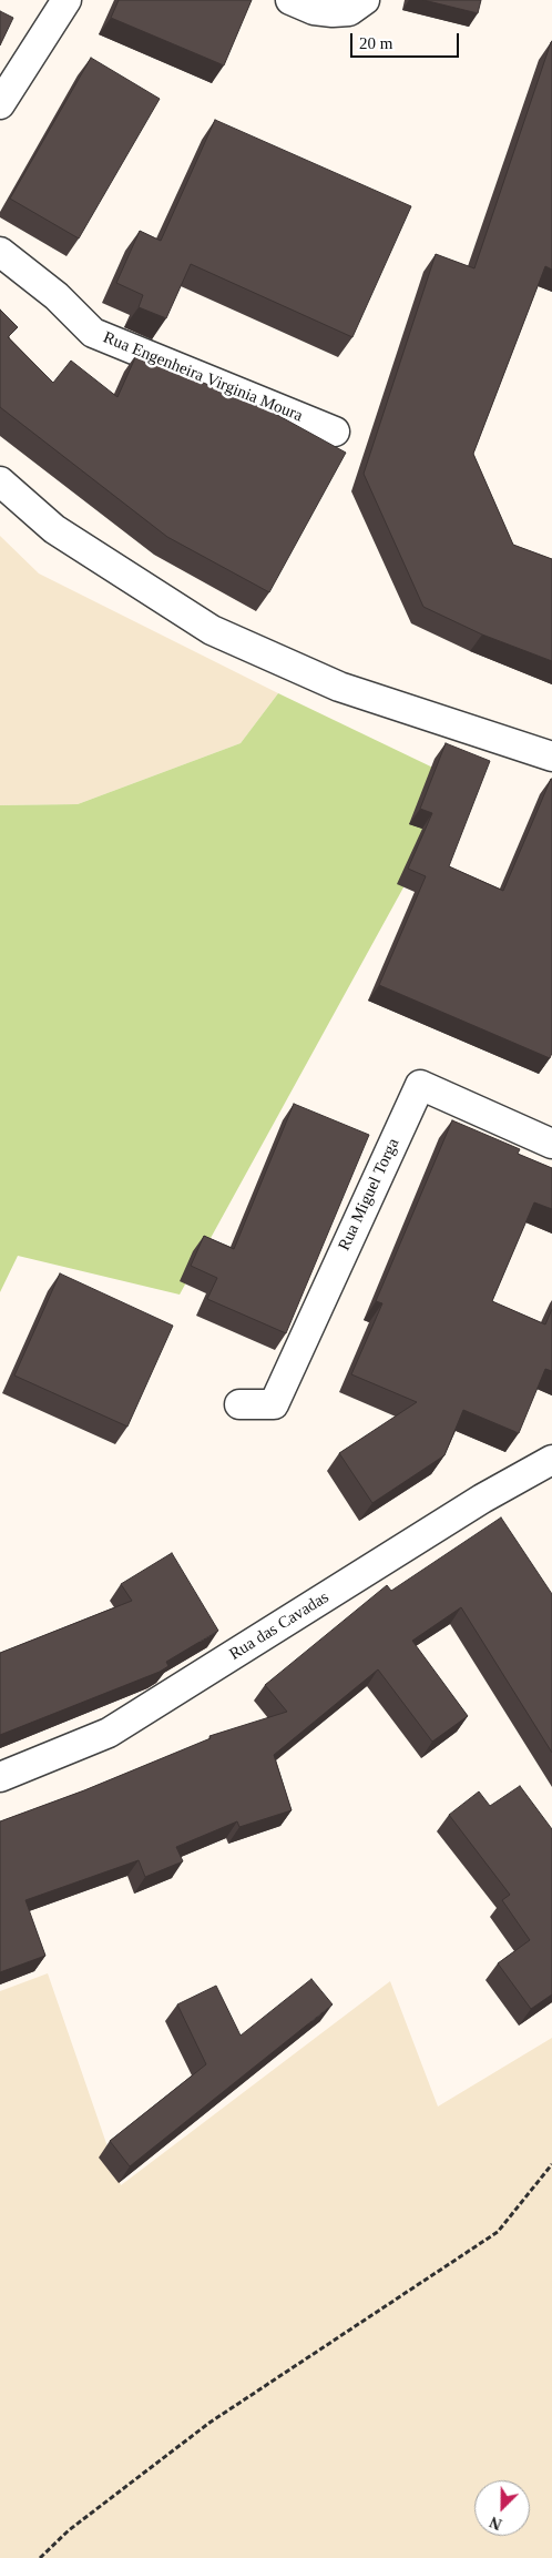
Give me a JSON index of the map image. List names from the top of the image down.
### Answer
{
  "streets": {
    "street": ["Rua Engenheira Virginia Moura", "Rua Miguel Torga", "Rua das Cavadas"]
  },
  "scale_bar": "20 m",
  "north": "bottom left"
}
